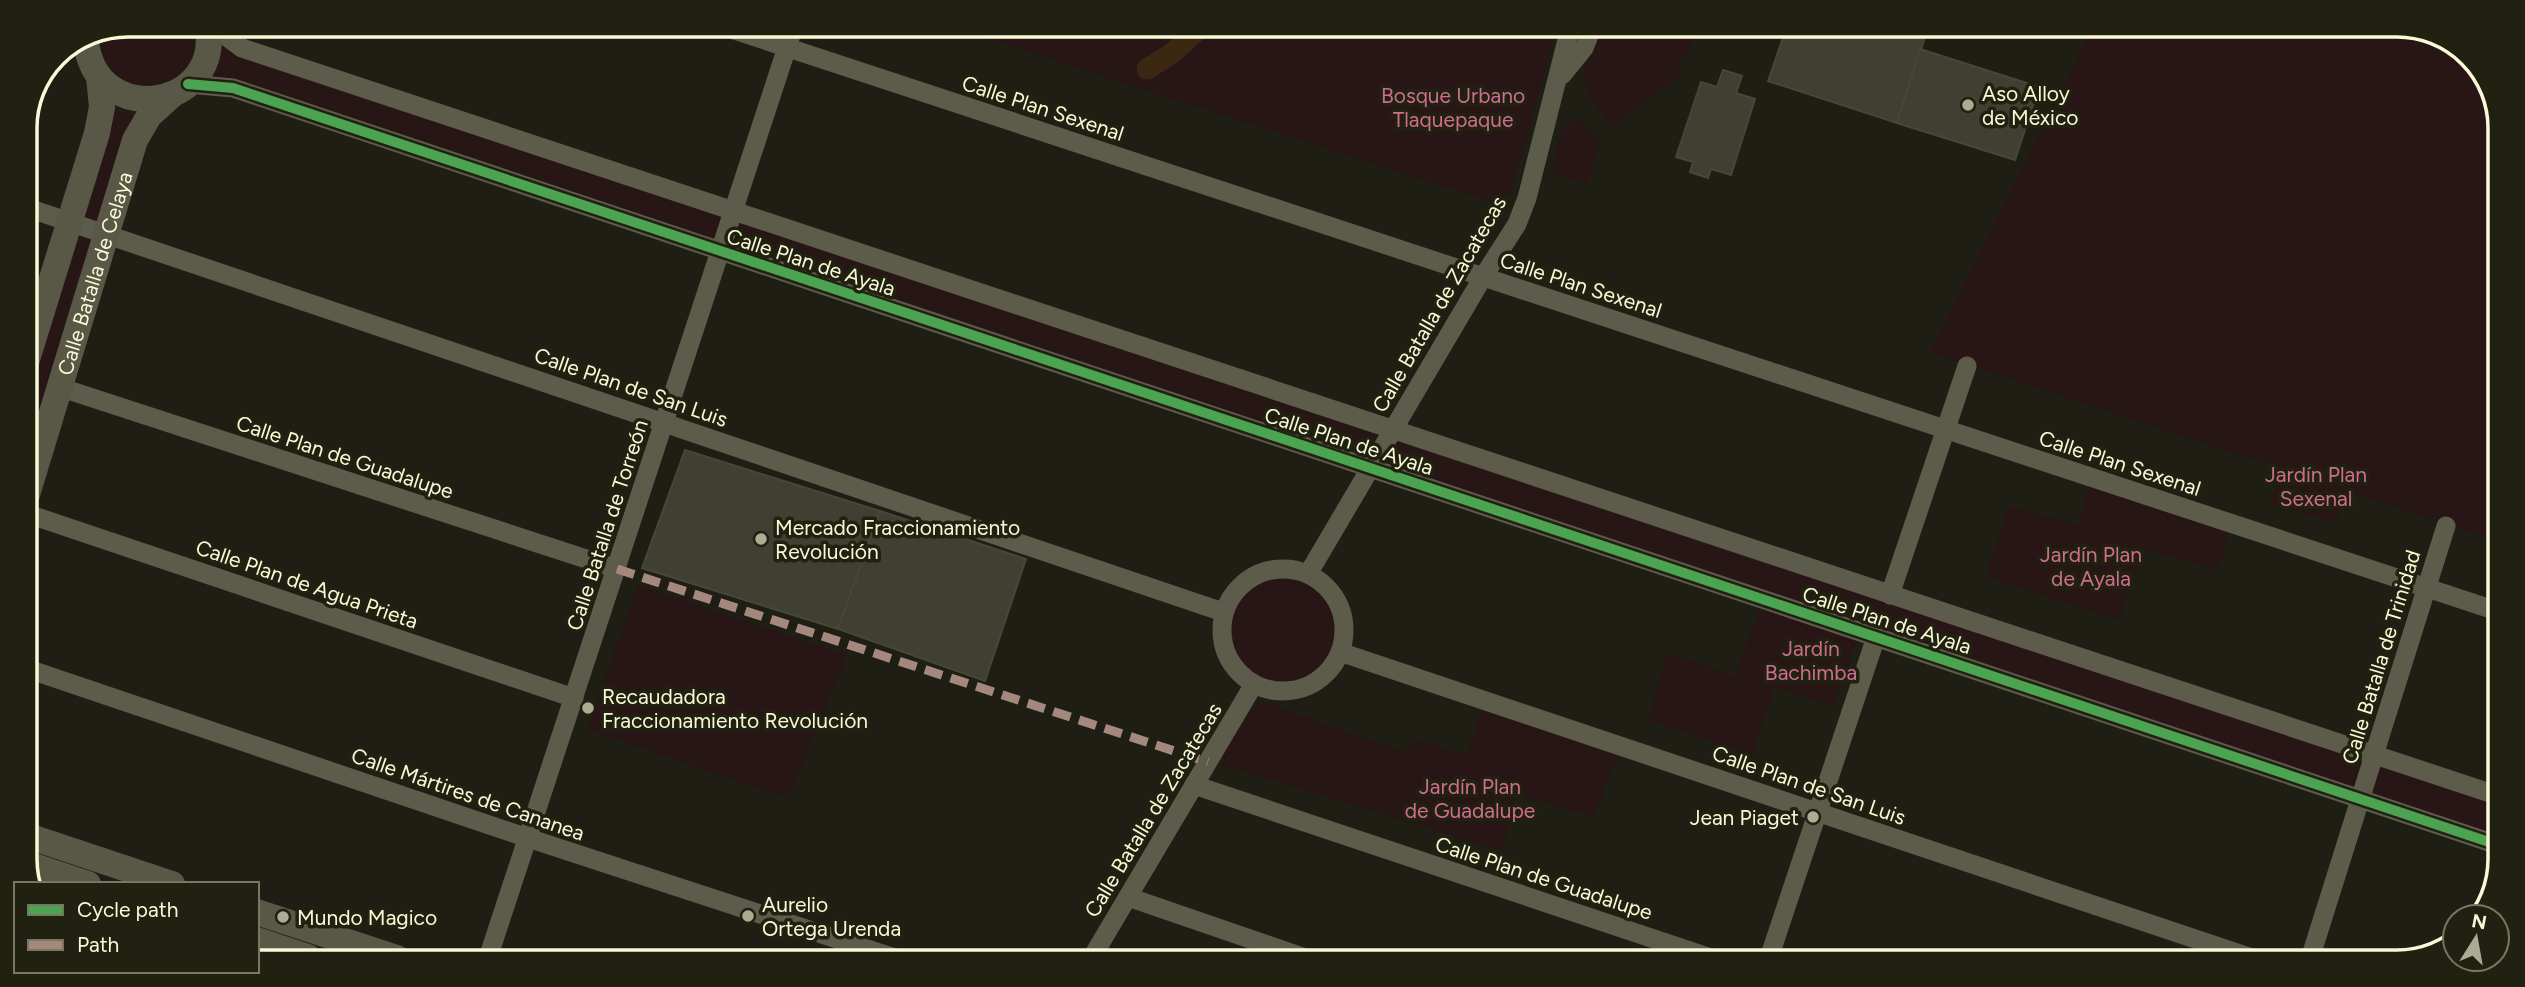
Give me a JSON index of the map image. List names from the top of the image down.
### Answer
{
  "streets": {
    "street": [
      "Calle Plan Sexenal",
      "Calle Plan de Ayala",
      "Calle Batalla de Celaya",
      "Calle Batalla de Zacatecas",
      "Calle Plan de San Luis",
      "Calle Plan de Guadalupe",
      "Calle Batalla de Torreón",
      "Calle Plan de Agua Prieta",
      "Calle Batalla de Trinidad",
      "Calle Mártires de Cananea"
    ]
  },
  "crossings": [
    ["Calle Plan Sexenal", "Calle Batalla de Zacatecas"],
    ["Calle Plan Sexenal", "Calle Batalla de Torreón"],
    ["Calle Plan Sexenal", "Calle Batalla de Trinidad"],
    ["Calle Plan de Ayala", "Calle Batalla de Celaya"],
    ["Calle Plan de Ayala", "Calle Batalla de Zacatecas"],
    ["Calle Plan de Ayala", "Calle Batalla de Torreón"],
    ["Calle Plan de Ayala", "Calle Batalla de Trinidad"],
    ["Calle Batalla de Celaya", "Calle Plan de San Luis"],
    ["Calle Batalla de Celaya", "Calle Plan de Guadalupe"],
    ["Calle Batalla de Zacatecas", "Calle Plan de San Luis"],
    ["Calle Batalla de Zacatecas", "Calle Plan de Guadalupe"],
    ["Calle Plan de San Luis", "Calle Batalla de Torreón"],
    ["Calle Plan de Guadalupe", "Calle Batalla de Torreón"],
    ["Calle Batalla de Torreón", "Calle Plan de Agua Prieta"],
    ["Calle Batalla de Torreón", "Calle Mártires de Cananea"]
  ],
  "parks": [
    "Bosque Urbano Tlaquepaque",
    "Jardín Plan Sexenal",
    "Jardín Plan de Ayala",
    "Jardín Bachimba",
    "Jardín Plan de Guadalupe"
  ],
  "places": [
    "Aso Alloy de México",
    "Mercado Fraccionamiento Revolución",
    "Recaudadora Fraccionamiento Revolución",
    "Jean Piaget",
    "Aurelio Ortega Urenda",
    "Mundo Magico"
  ],
  "legend": ["Cycle path", "Path"],
  "north": "top"
}
